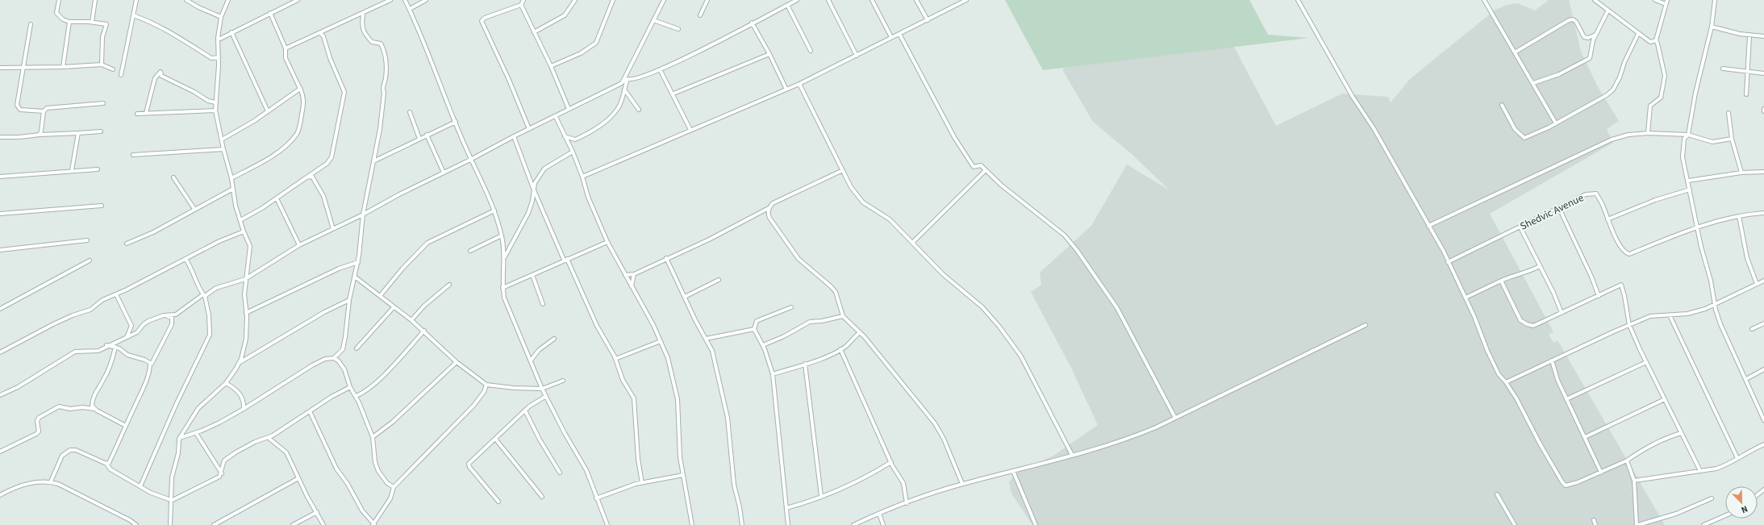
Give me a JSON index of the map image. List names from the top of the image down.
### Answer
{
  "streets": {
    "street": ["Shedvic Avenue"]
  },
  "north": "bottom right"
}
